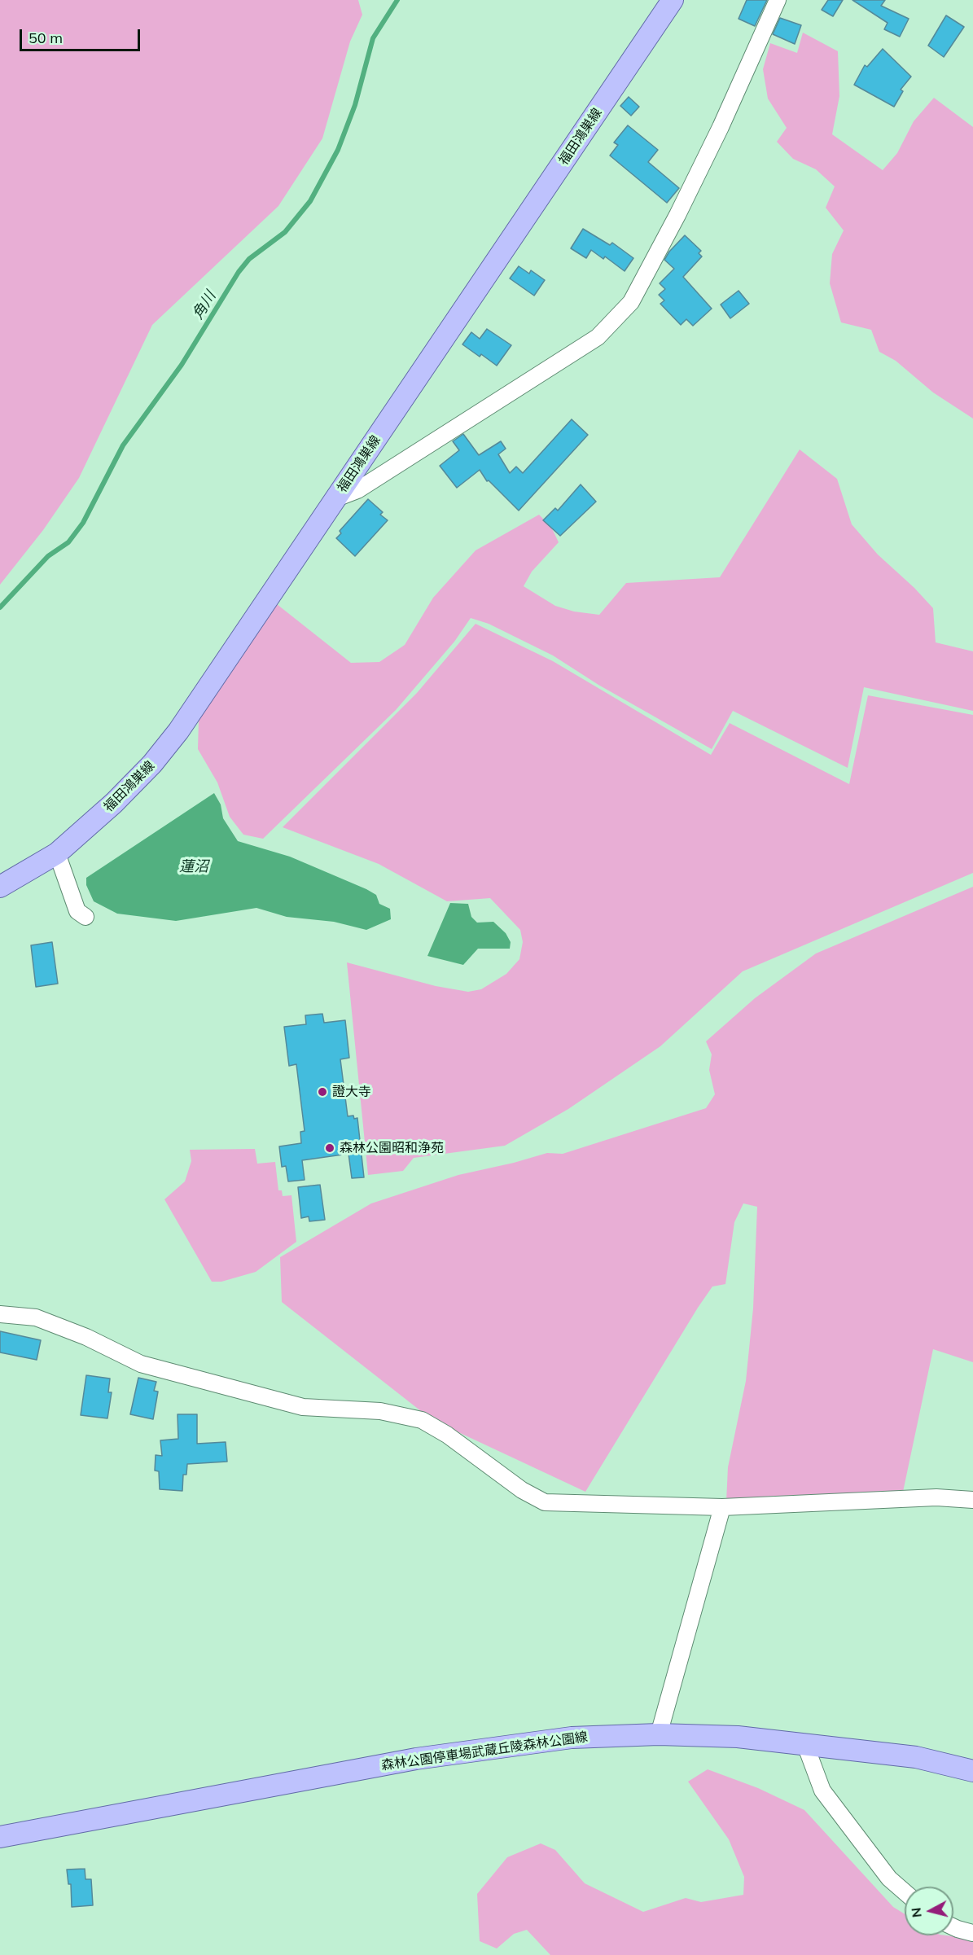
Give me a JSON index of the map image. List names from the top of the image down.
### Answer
{
  "streets": {
    "main road": ["福田鴻巣線", "森林公園停車場武蔵丘陵森林公園線"]
  },
  "water": ["角川", "蓮沼"],
  "places": ["證大寺", "森林公園昭和浄苑"],
  "scale_bar": "50 m",
  "north": "left"
}
